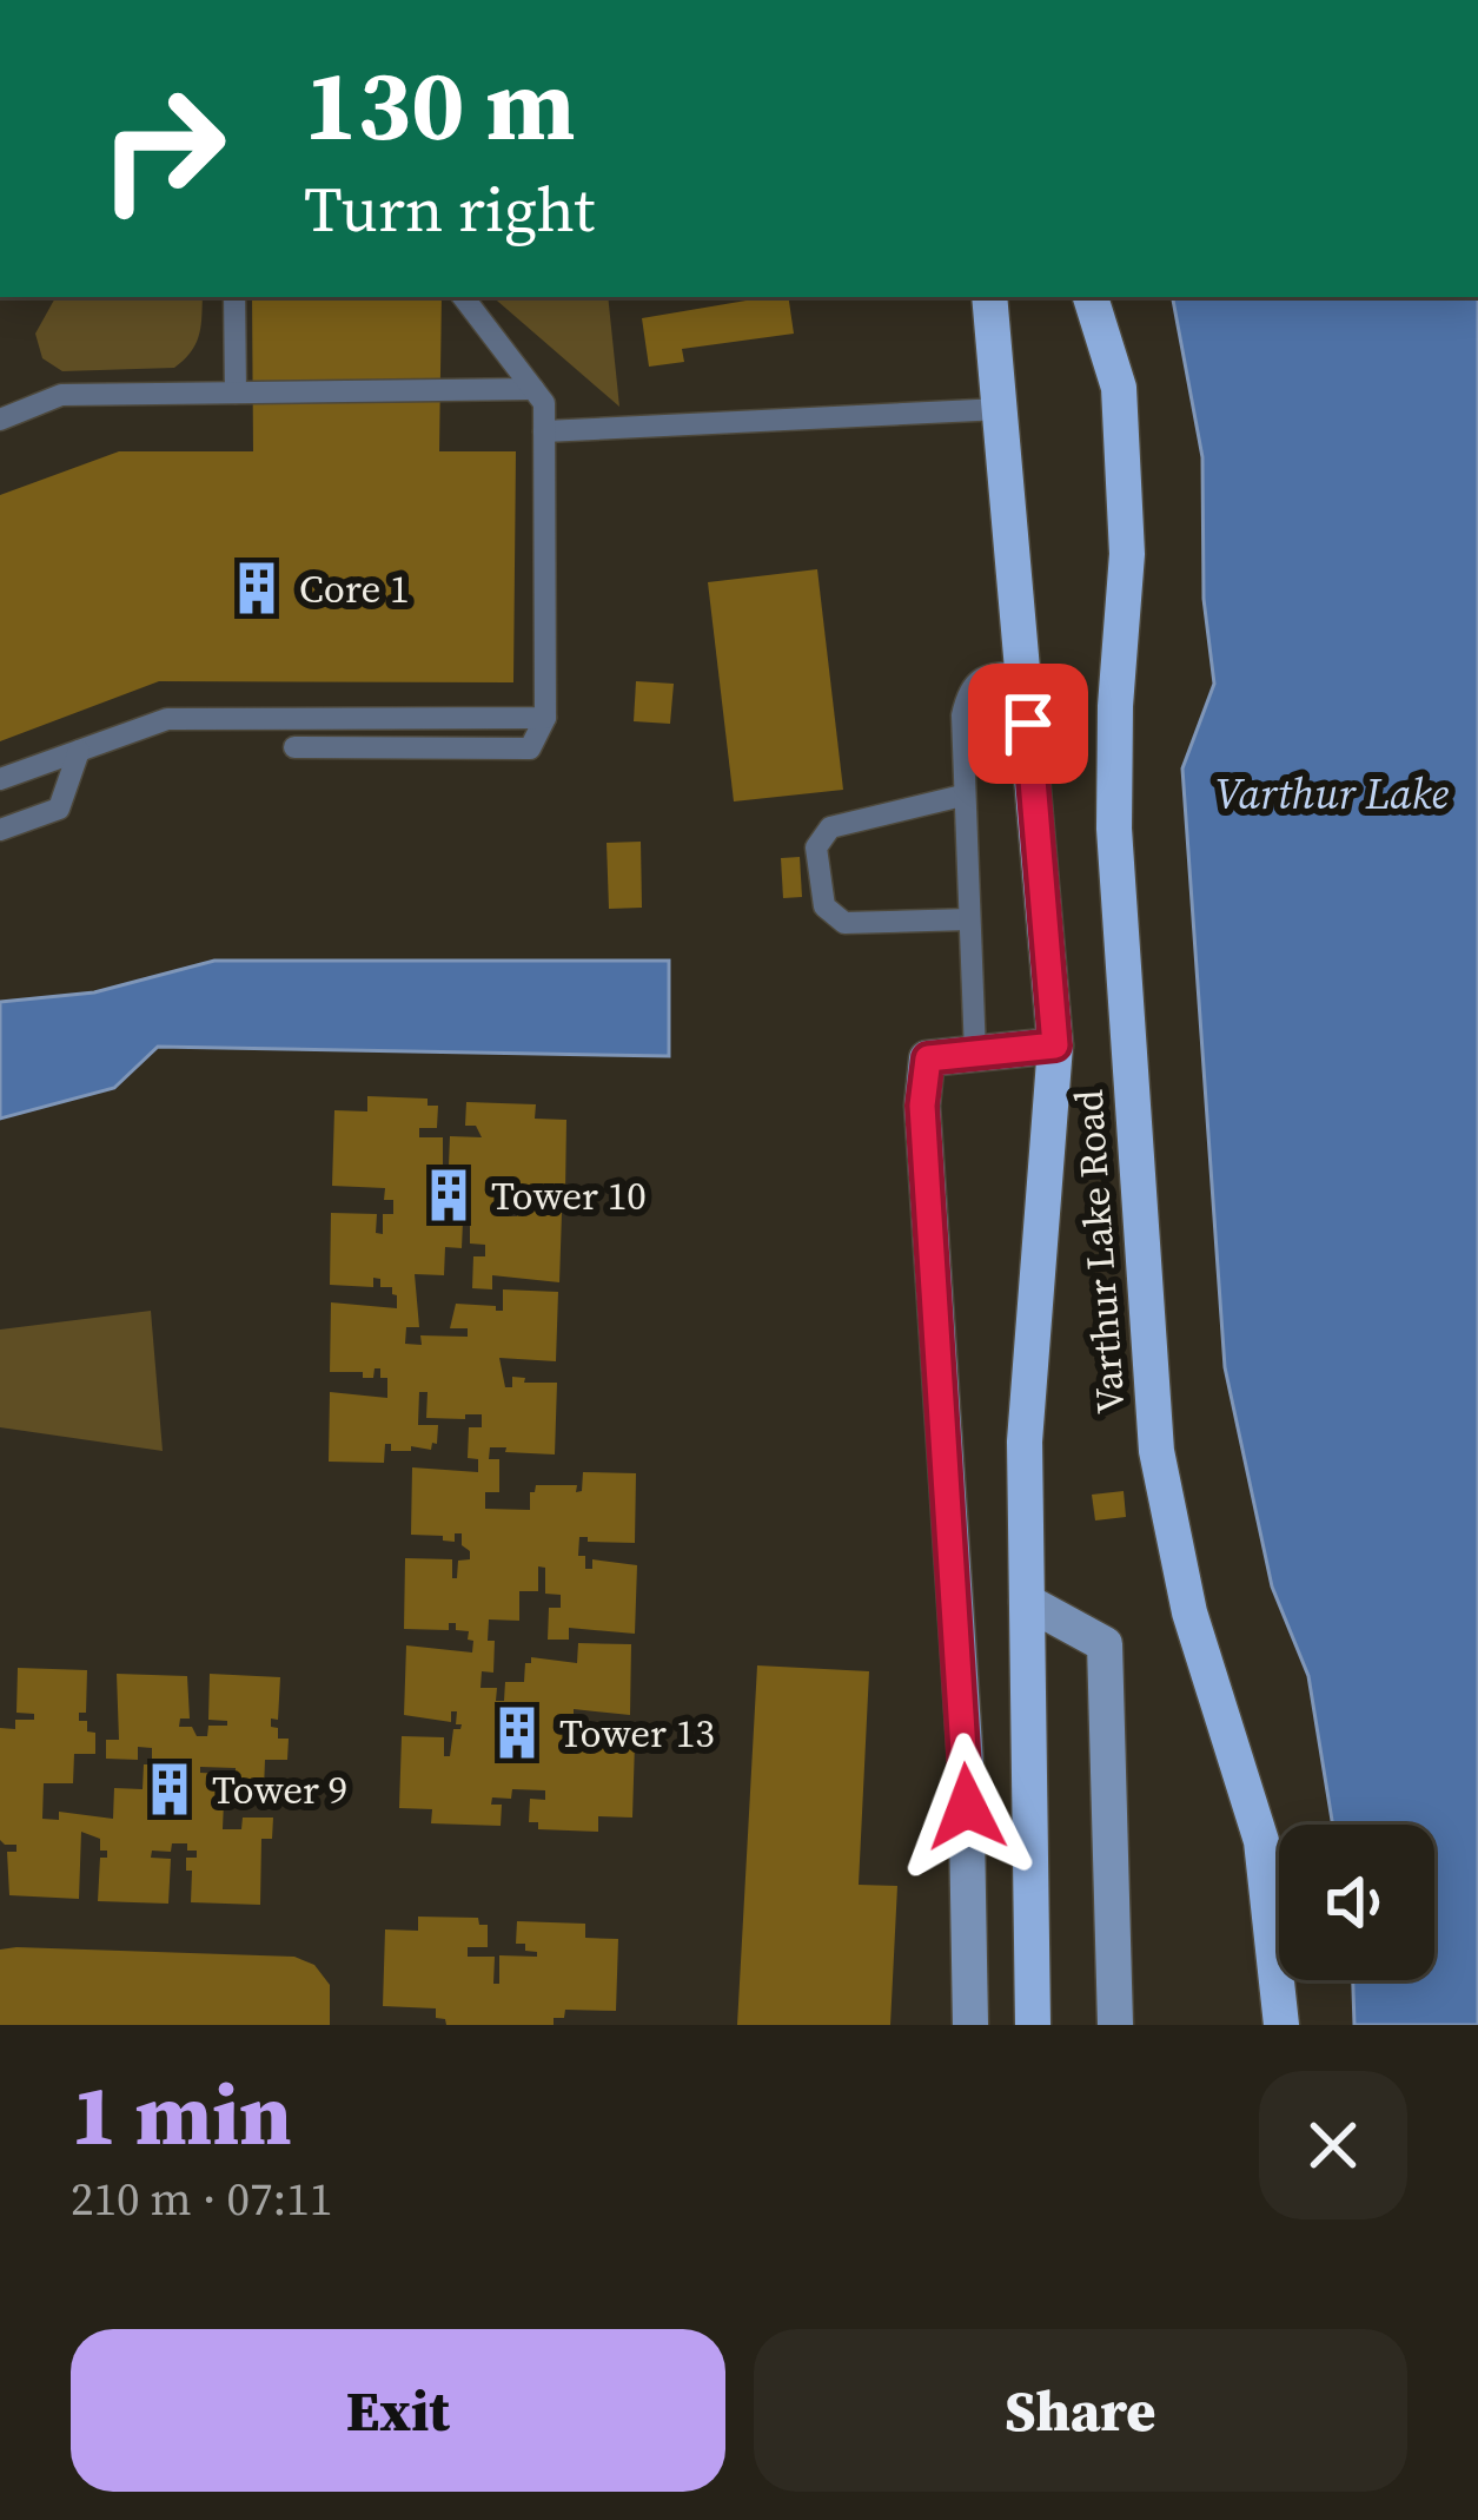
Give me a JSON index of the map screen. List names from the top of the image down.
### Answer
{
  "streets": {
    "main road": ["Varthur Lake Road"]
  },
  "water": ["Varthur Lake"],
  "places": {
    "building": [
      "Core 1",
      "Tower 10",
      "Tower 13",
      "Tower 9"
    ]
  },
  "page": {
    "turn": ["130 m", "Turn right"],
    "heading": ["1 min", "210 m · 07:11"],
    "buttons": ["Exit", "Share"]
  }
}
